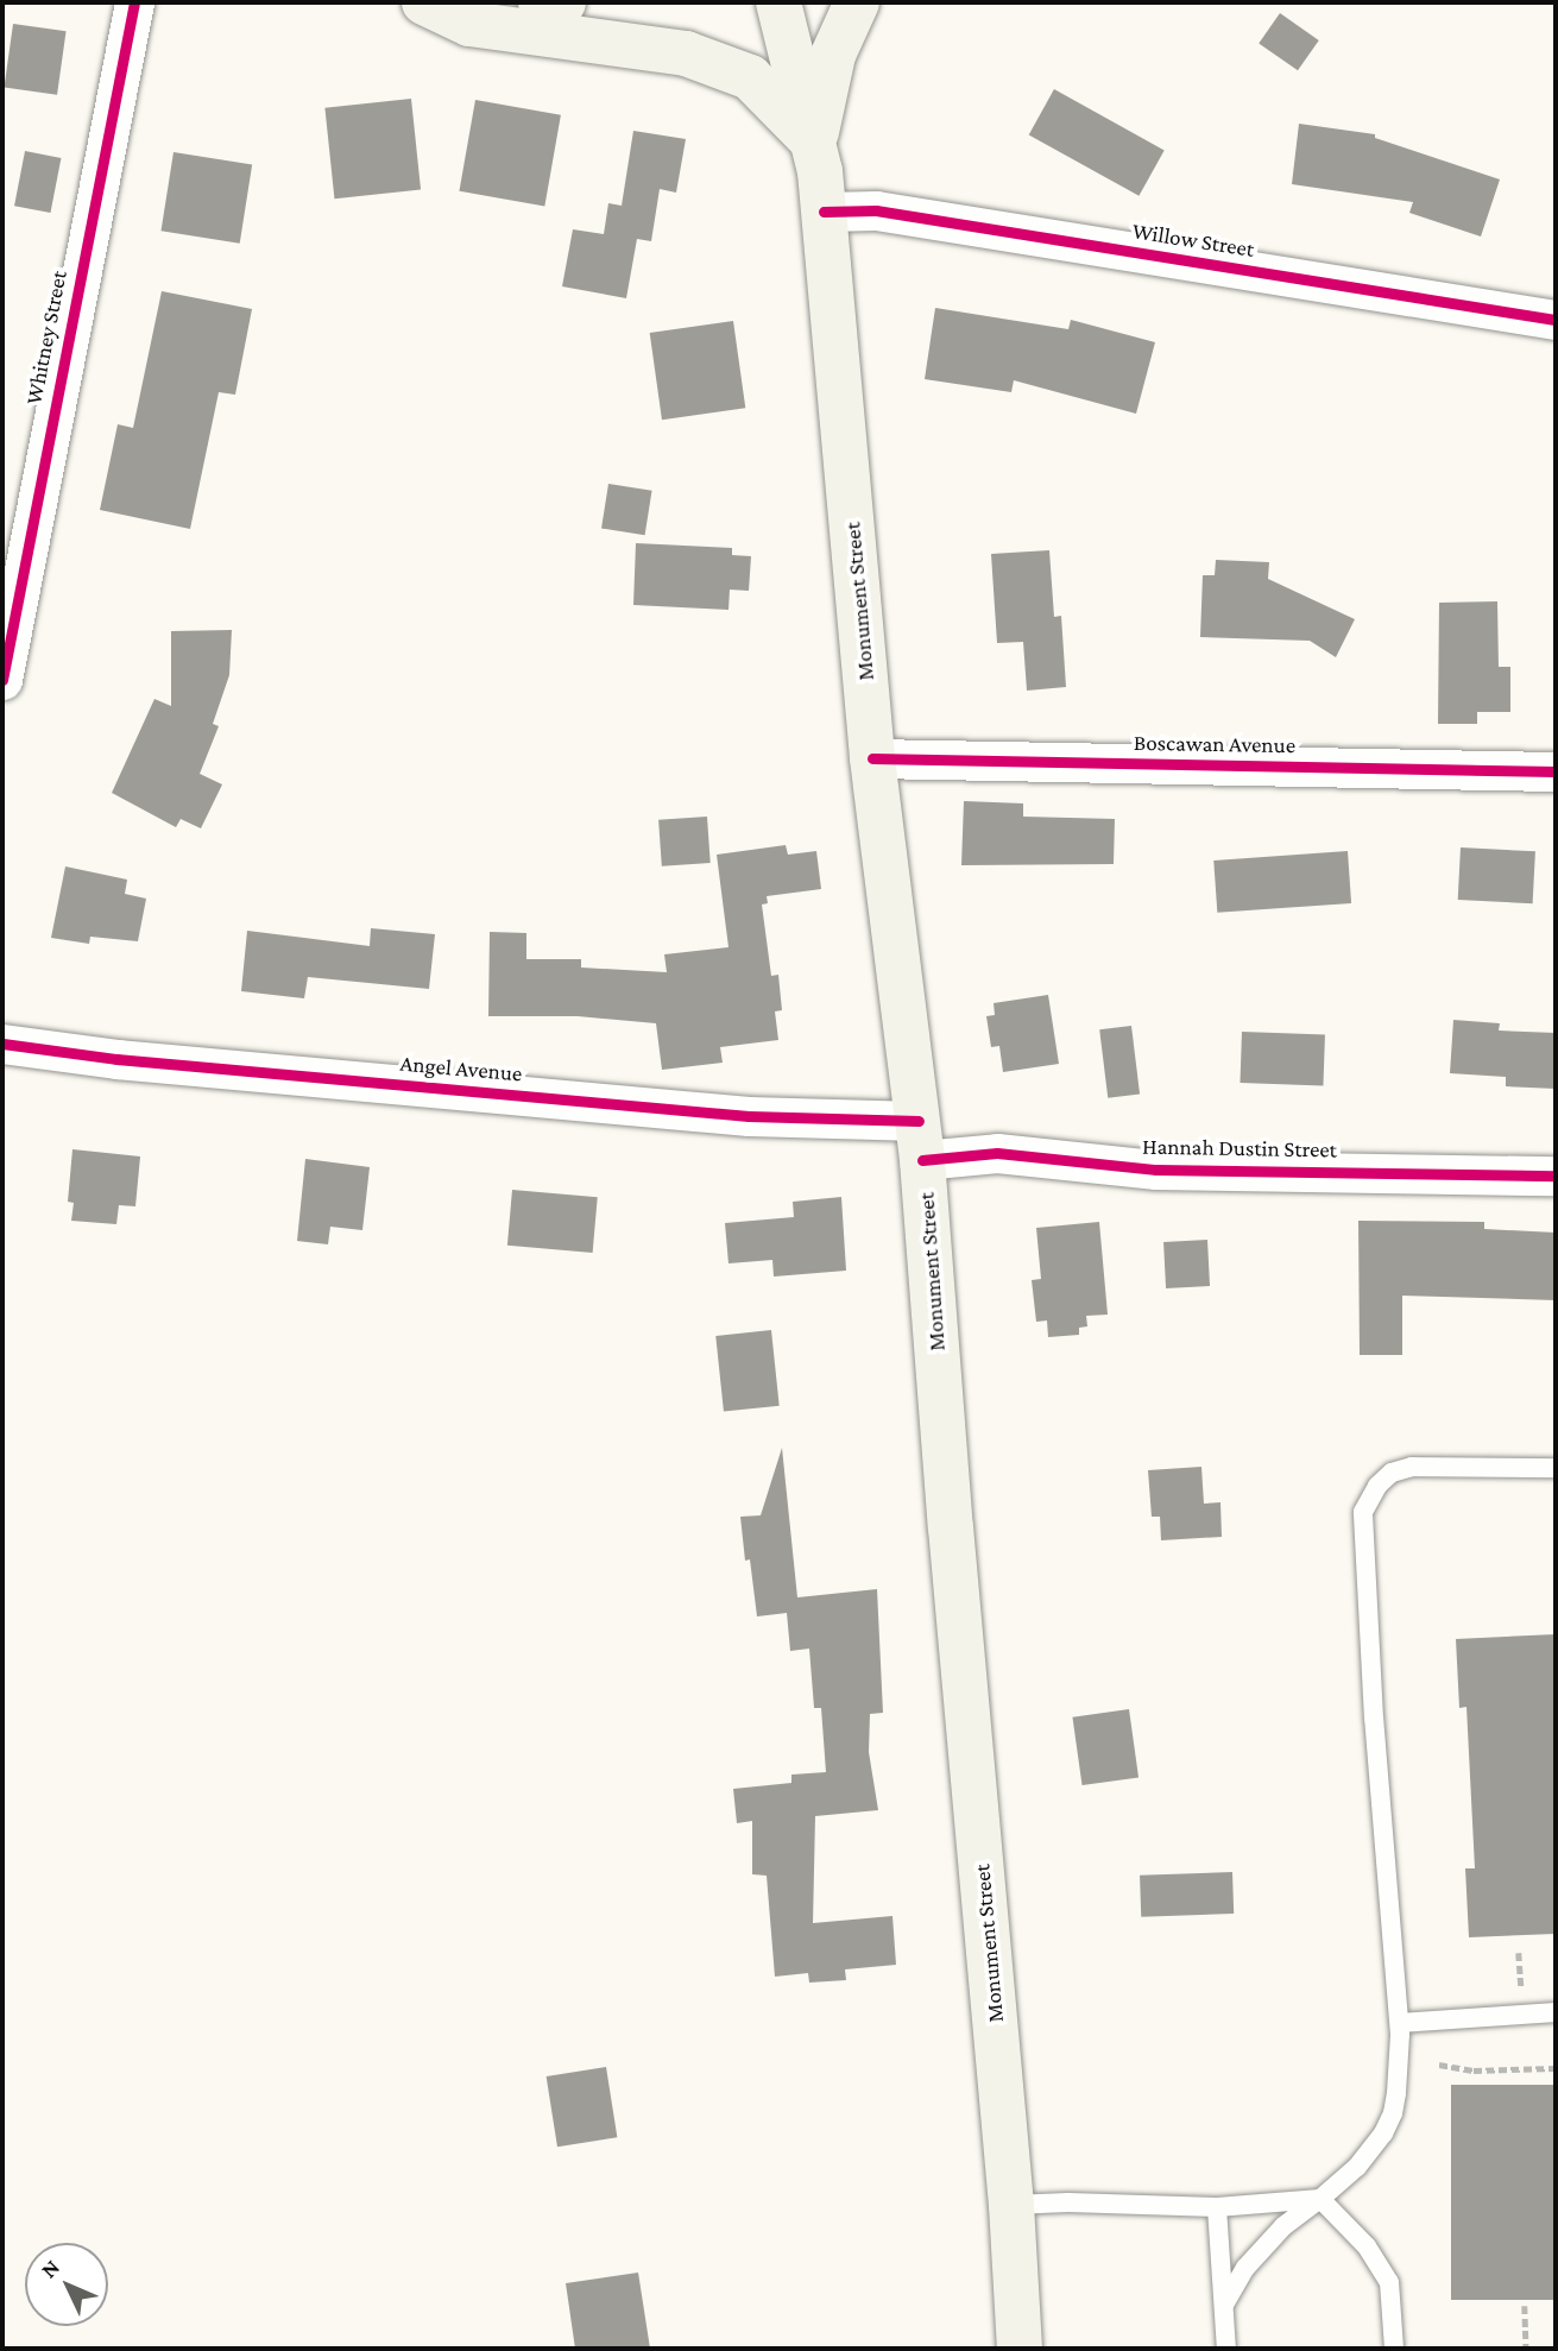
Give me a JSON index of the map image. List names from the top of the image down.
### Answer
{
  "streets": {
    "main road": ["Monument Street"],
    "street": [
      "Willow Street",
      "Whitney Street",
      "Boscawan Avenue",
      "Angel Avenue",
      "Hannah Dustin Street"
    ]
  },
  "crossings": [
    ["Willow Street", "Monument Street"],
    ["Monument Street", "Boscawan Avenue"],
    ["Monument Street", "Angel Avenue"],
    ["Monument Street", "Hannah Dustin Street"],
    ["Angel Avenue", "Hannah Dustin Street"]
  ],
  "north": "top left"
}
